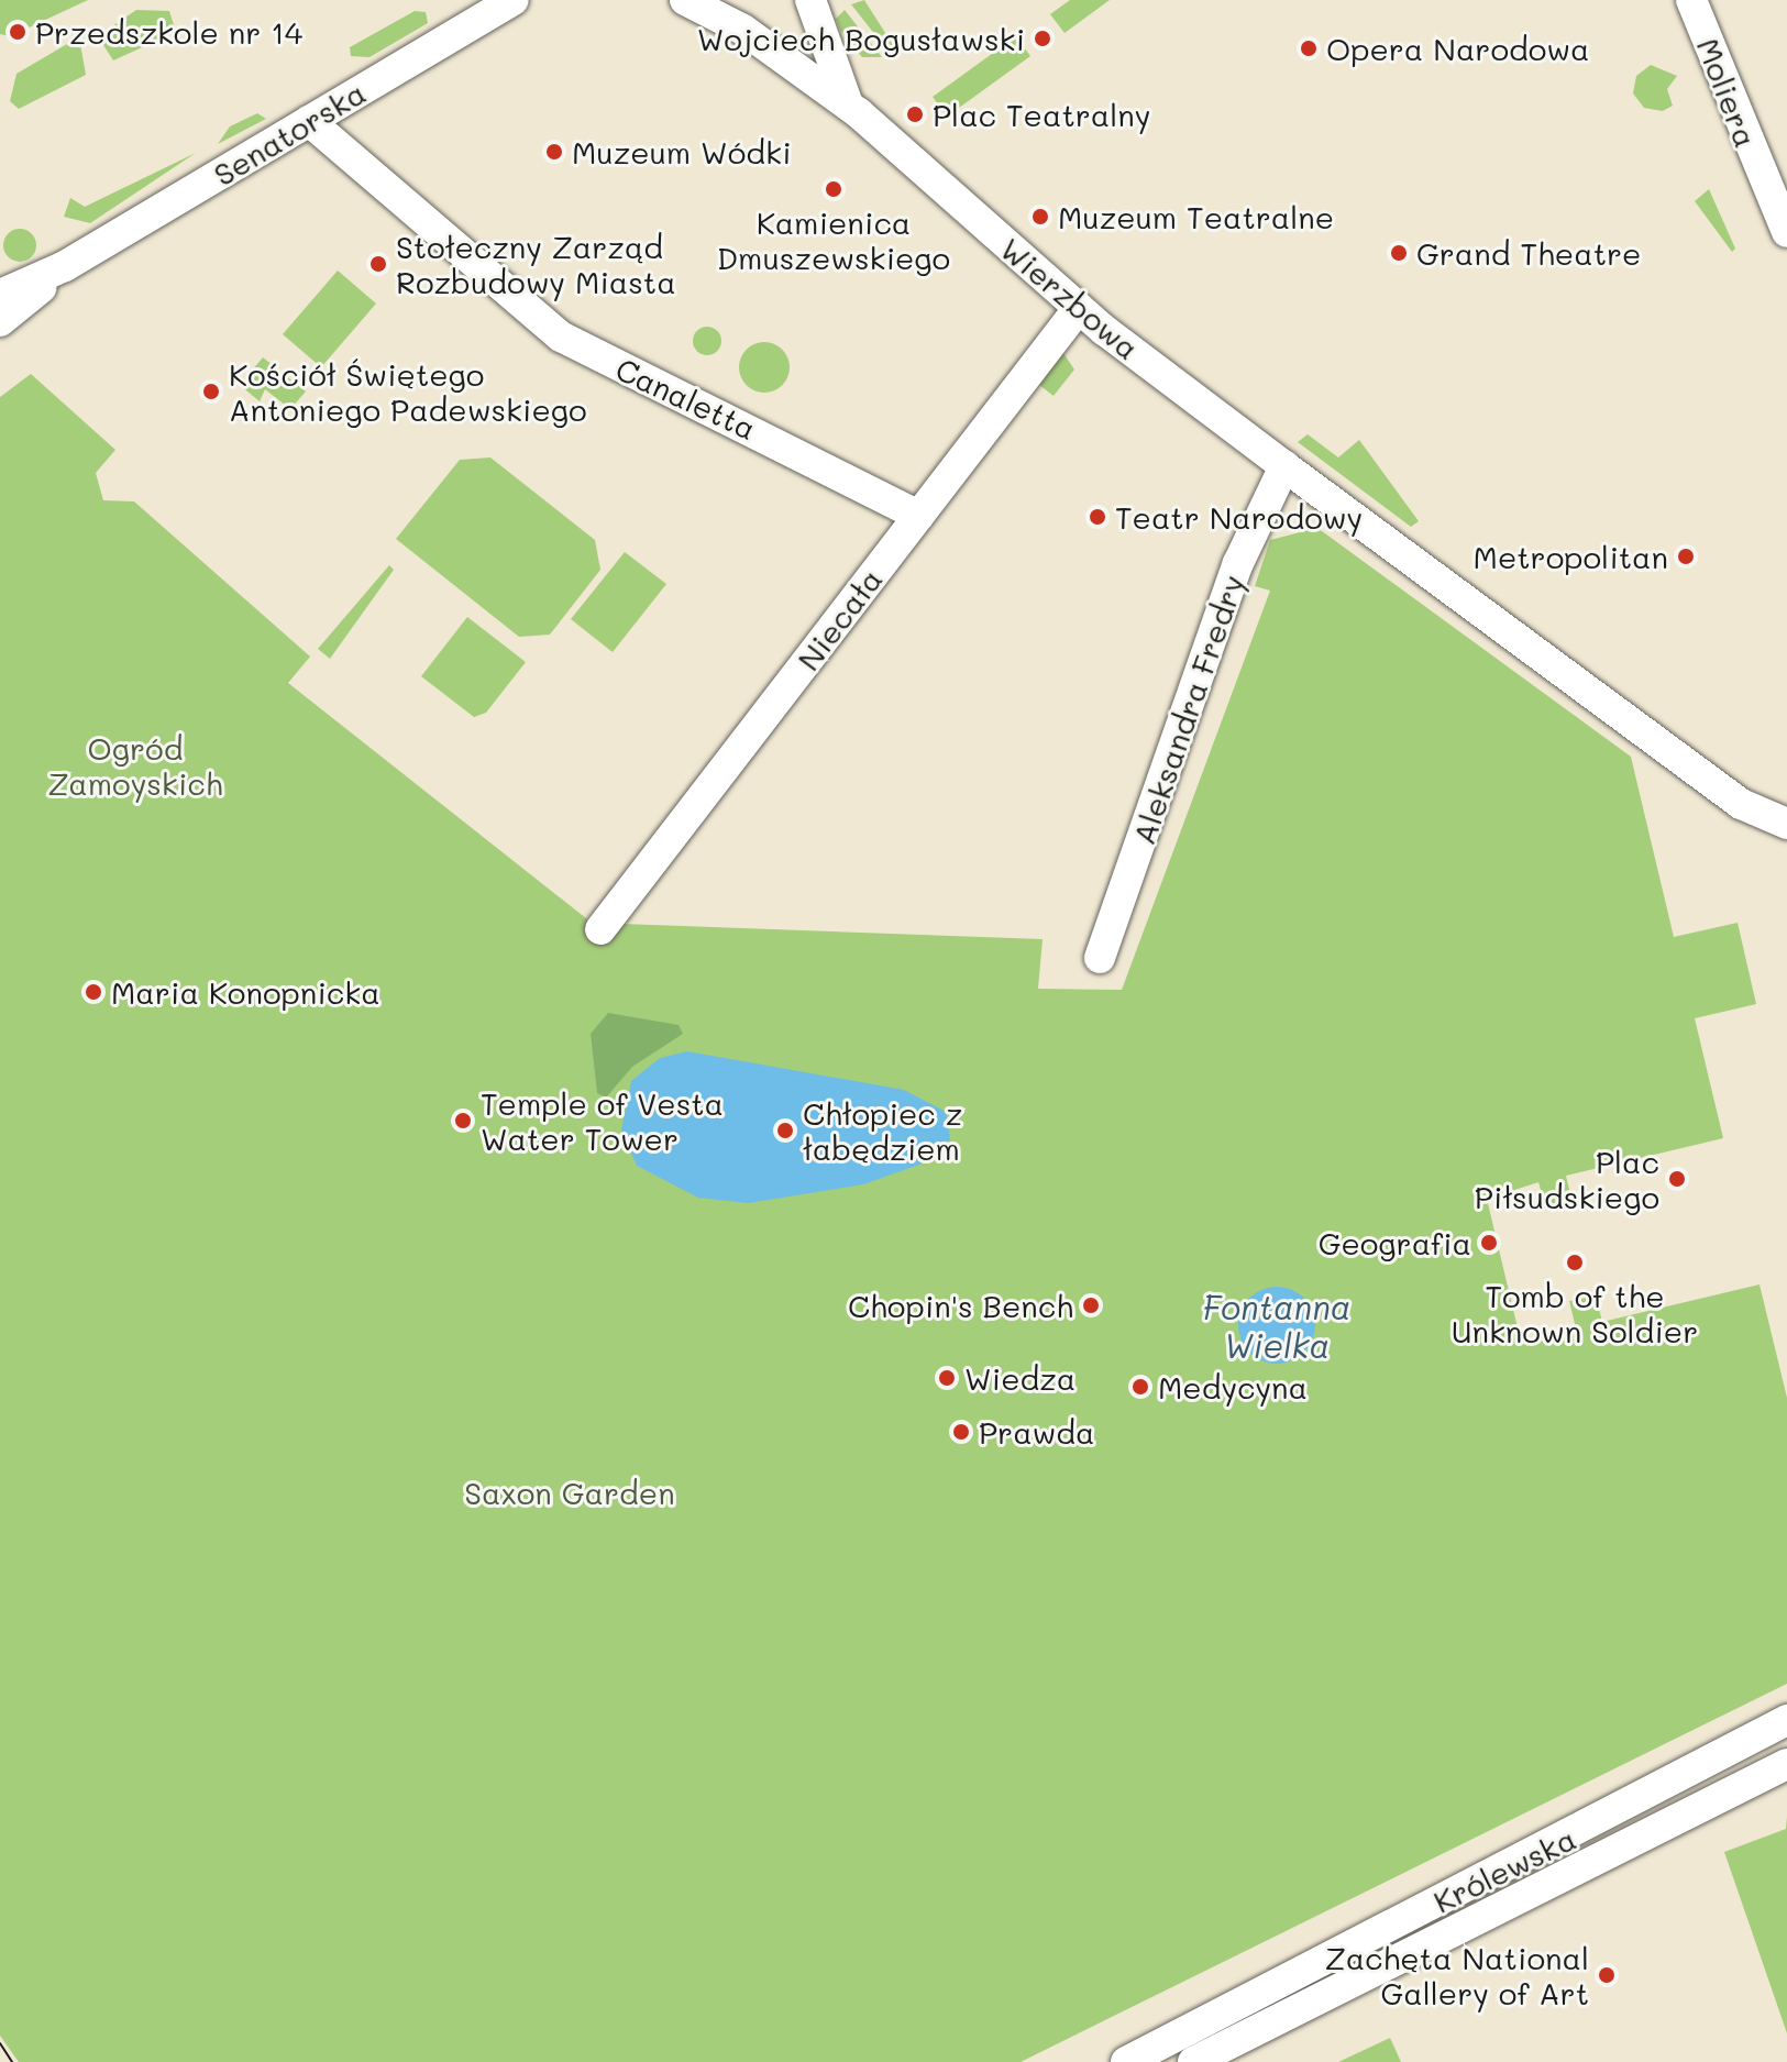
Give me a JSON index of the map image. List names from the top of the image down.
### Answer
{
  "streets": {
    "street": [
      "Moliera",
      "Senatorska",
      "Wierzbowa",
      "Canaletta",
      "Niecała",
      "Aleksandra Fredry",
      "Królewska"
    ]
  },
  "crossings": [
    ["Senatorska", "Canaletta"],
    ["Wierzbowa", "Niecała"],
    ["Wierzbowa", "Aleksandra Fredry"],
    ["Canaletta", "Niecała"]
  ],
  "water": ["Fontanna Wielka"],
  "parks": ["Ogród Zamoyskich", "Saxon Garden"],
  "places": [
    "Przedszkole nr 14",
    "Wojciech Bogusławski",
    "Opera Narodowa",
    "Plac Teatralny",
    "Muzeum Wódki",
    "Kamienica Dmuszewskiego",
    "Muzeum Teatralne",
    "Grand Theatre",
    "Stołeczny Zarząd Rozbudowy Miasta",
    "Kościół Świętego Antoniego Padewskiego",
    "Teatr Narodowy",
    "Metropolitan",
    "Maria Konopnicka",
    "Temple of Vesta Water Tower",
    "Chłopiec z łabędziem",
    "Plac Piłsudskiego",
    "Geografia",
    "Tomb of the Unknown Soldier",
    "Chopin's Bench",
    "Wiedza",
    "Medycyna",
    "Prawda",
    "Zachęta National Gallery of Art"
  ]
}
